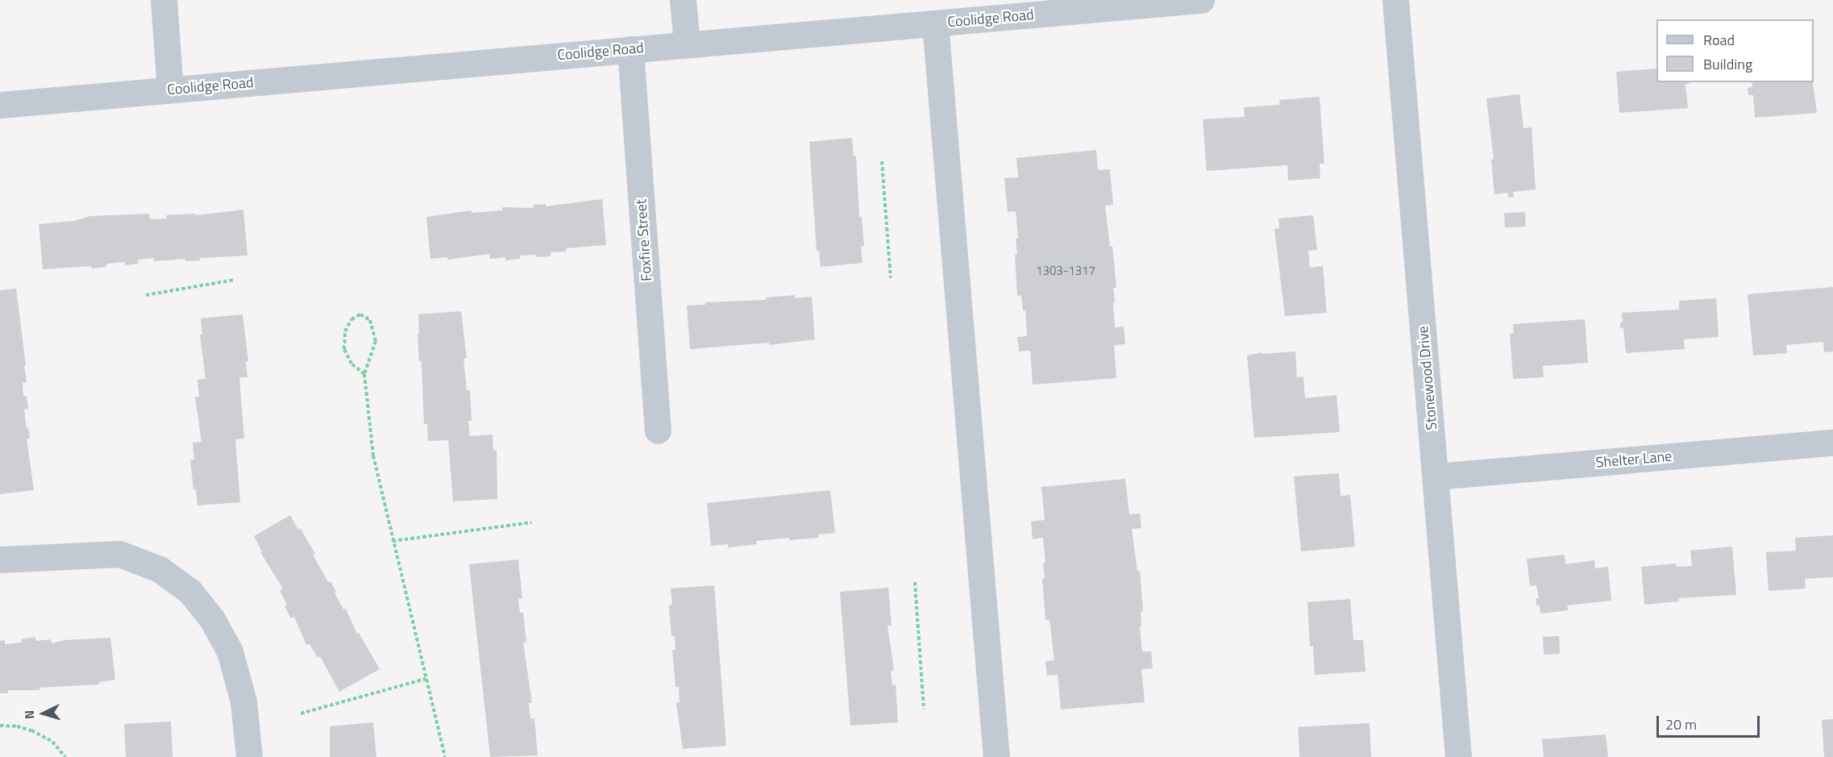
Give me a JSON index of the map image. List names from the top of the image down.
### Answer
{
  "streets": {
    "street": [
      "Coolidge Road",
      "Foxfire Street",
      "Stonewood Drive",
      "Shelter Lane"
    ]
  },
  "crossings": [
    ["Coolidge Road", "Foxfire Street"],
    ["Stonewood Drive", "Shelter Lane"]
  ],
  "house_numbers": ["1303-1317"],
  "legend": ["Road", "Building"],
  "scale_bar": "20 m",
  "north": "left"
}
